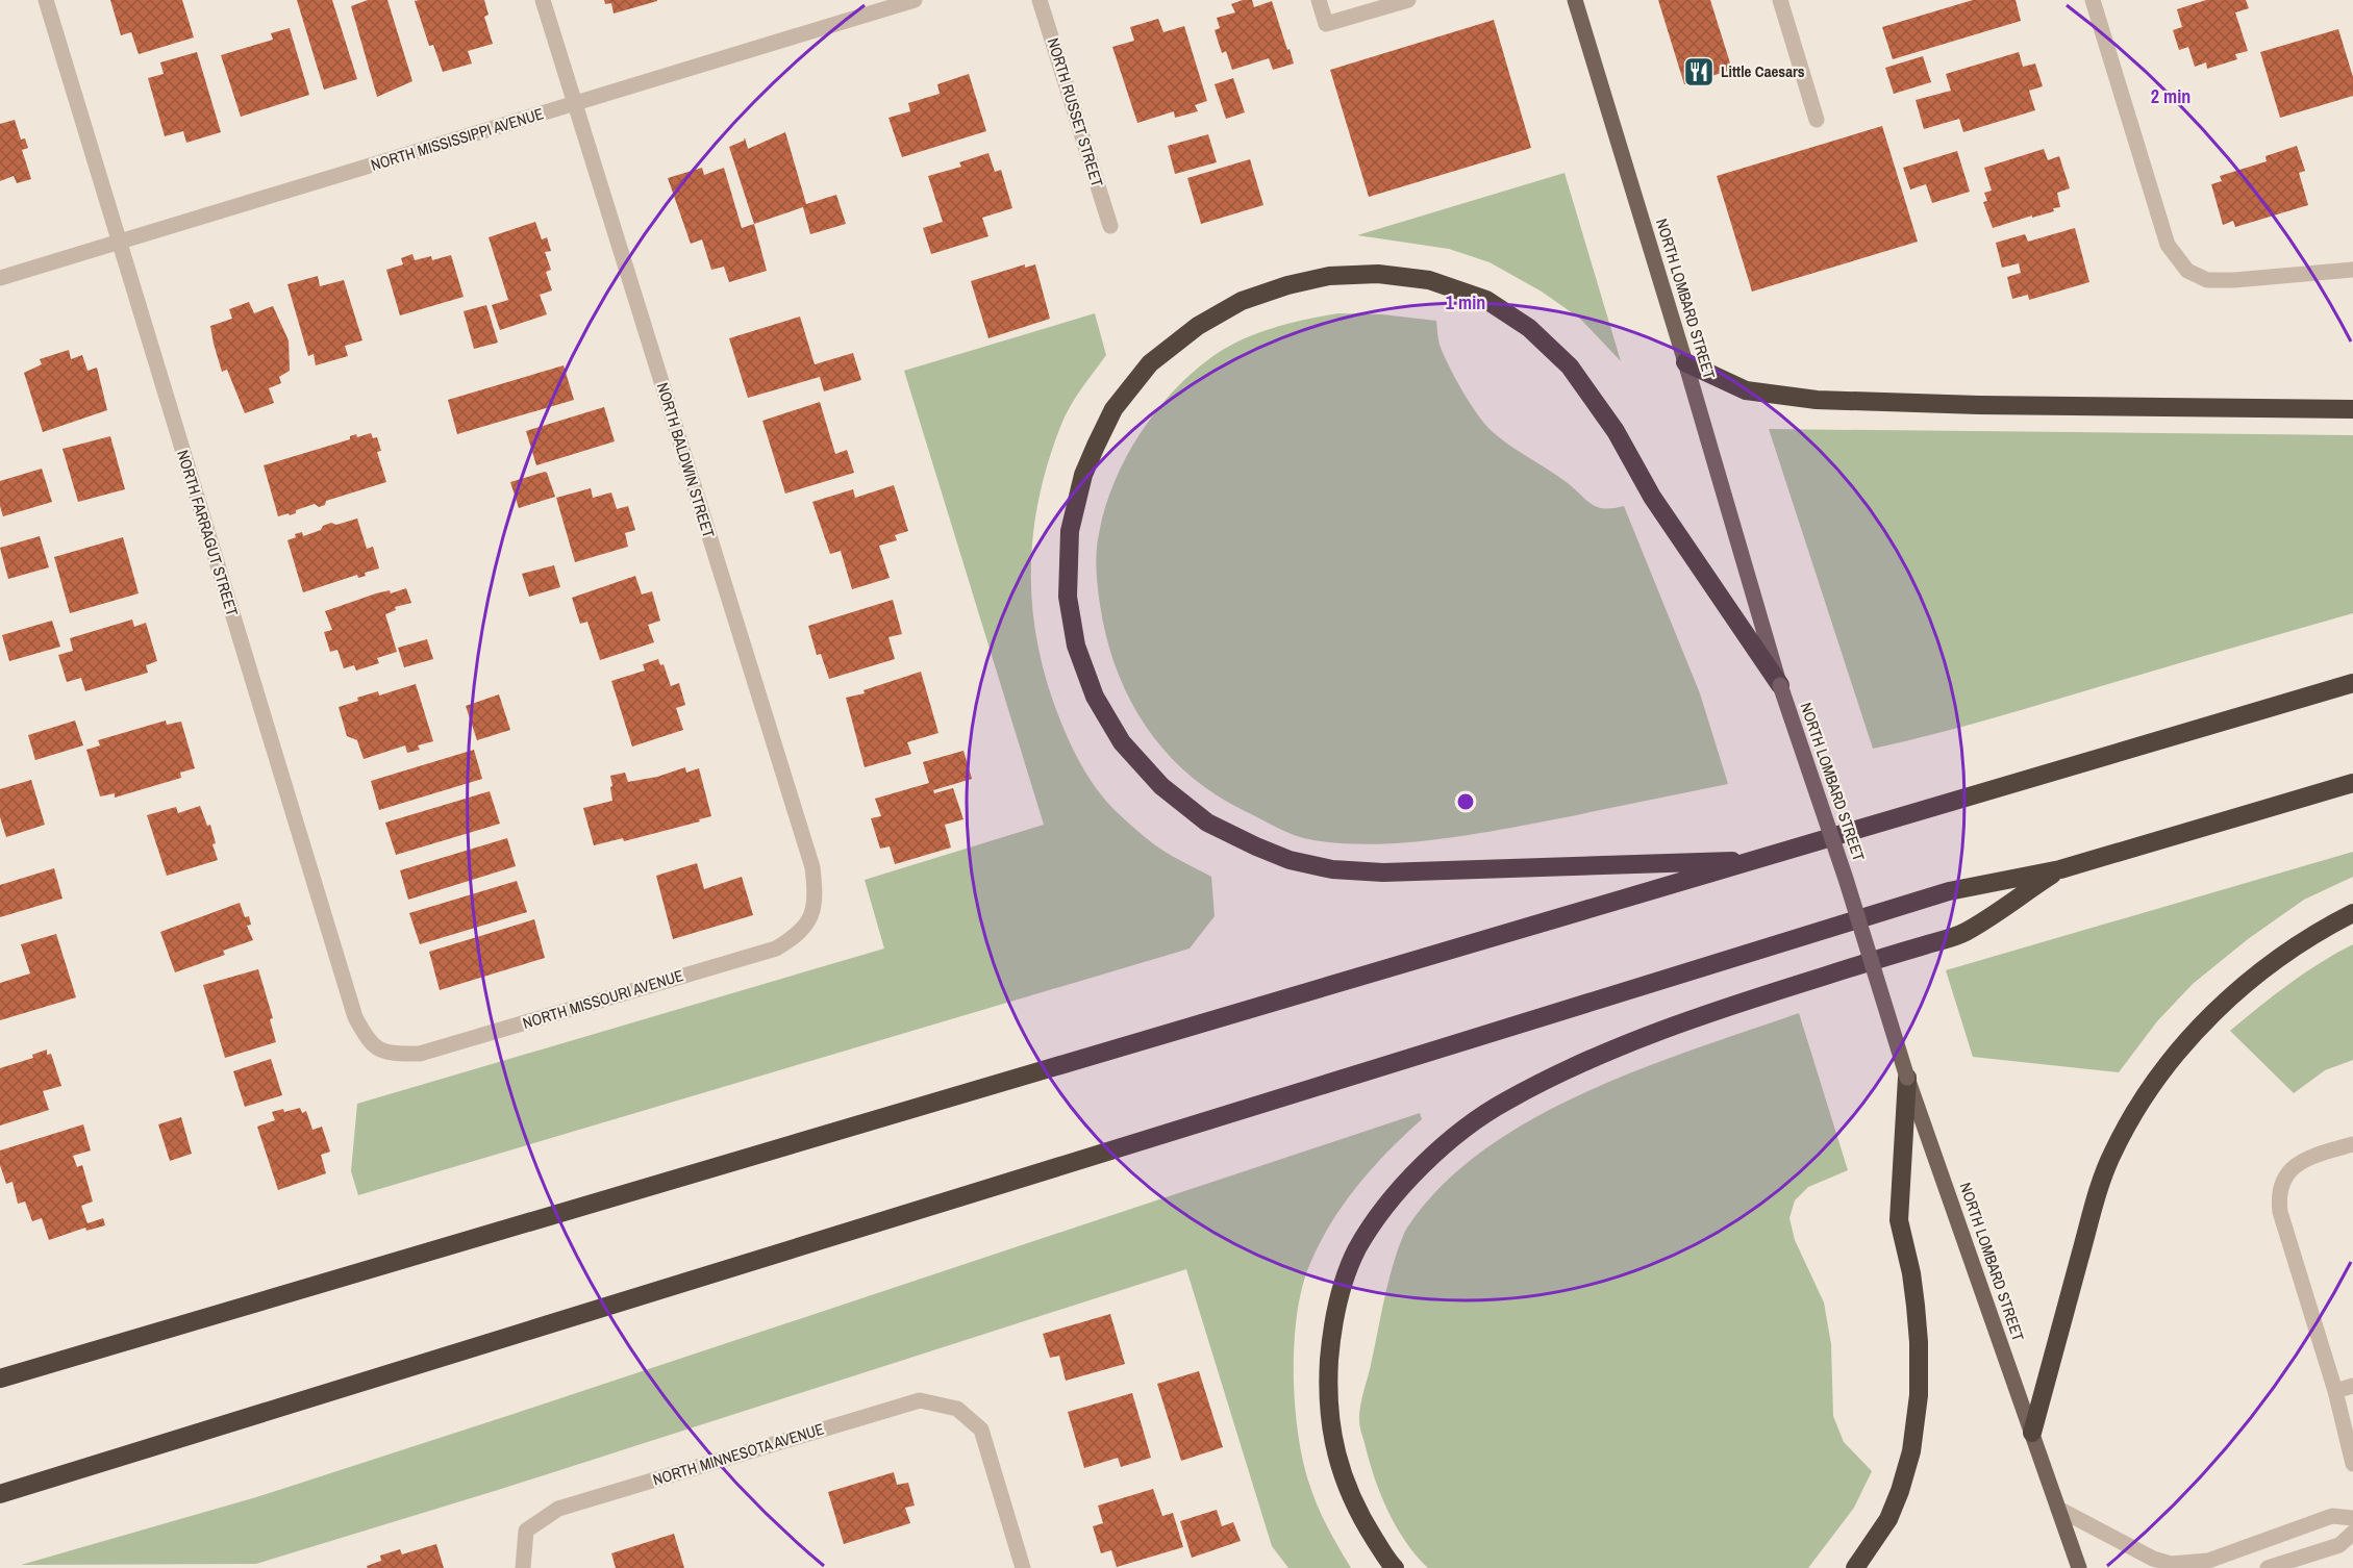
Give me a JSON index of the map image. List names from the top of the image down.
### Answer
{
  "streets": {
    "main road": ["NORTH LOMBARD STREET"],
    "street": [
      "NORTH RUSSET STREET",
      "NORTH MISSISSIPPI AVENUE",
      "NORTH BALDWIN STREET",
      "NORTH FARRAGUT STREET",
      "NORTH MISSOURI AVENUE",
      "NORTH MINNESOTA AVENUE"
    ]
  },
  "crossings": [
    ["NORTH MISSISSIPPI AVENUE", "NORTH BALDWIN STREET"],
    ["NORTH MISSISSIPPI AVENUE", "NORTH FARRAGUT STREET"],
    ["NORTH BALDWIN STREET", "NORTH MISSOURI AVENUE"],
    ["NORTH FARRAGUT STREET", "NORTH MISSOURI AVENUE"]
  ],
  "places": {
    "restaurant": ["Little Caesars"]
  },
  "rings": ["2 min", "1 min"]
}
